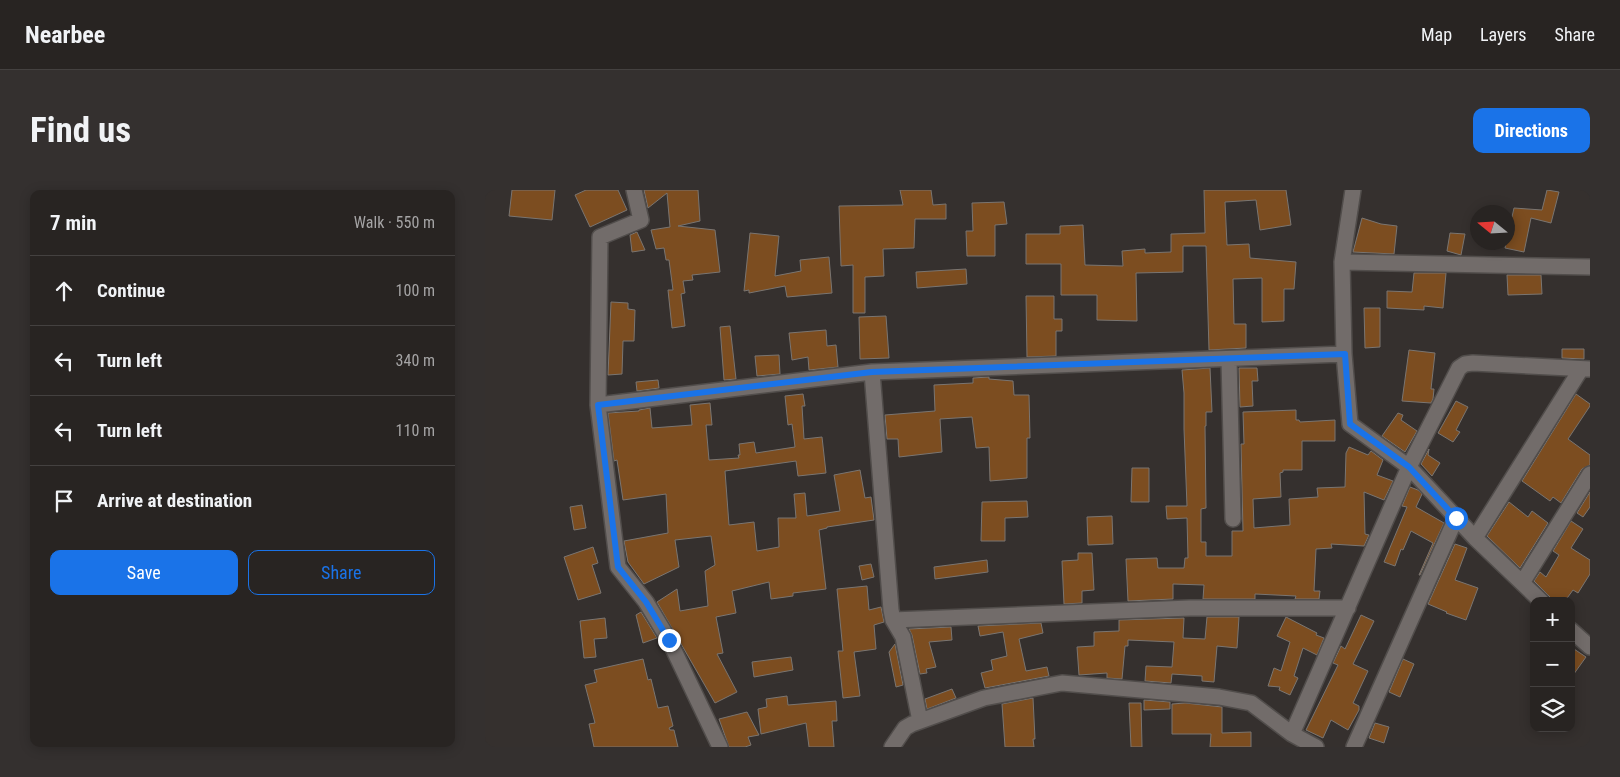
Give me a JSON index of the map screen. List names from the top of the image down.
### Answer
{
  "north": "left",
  "page": {
    "header": "Nearbee",
    "nav": ["Map", "Layers", "Share"],
    "buttons": [
      "Directions",
      ["Save", "Share"]
    ],
    "title": "Find us",
    "heading": ["7 min", "Walk · 550 m"],
    "list": [
      ["Continue", "100 m"],
      ["Turn left", "340 m"],
      ["Turn left", "110 m"],
      "Arrive at destination"
    ],
    "map_buttons": ["+", "−"]
  }
}
